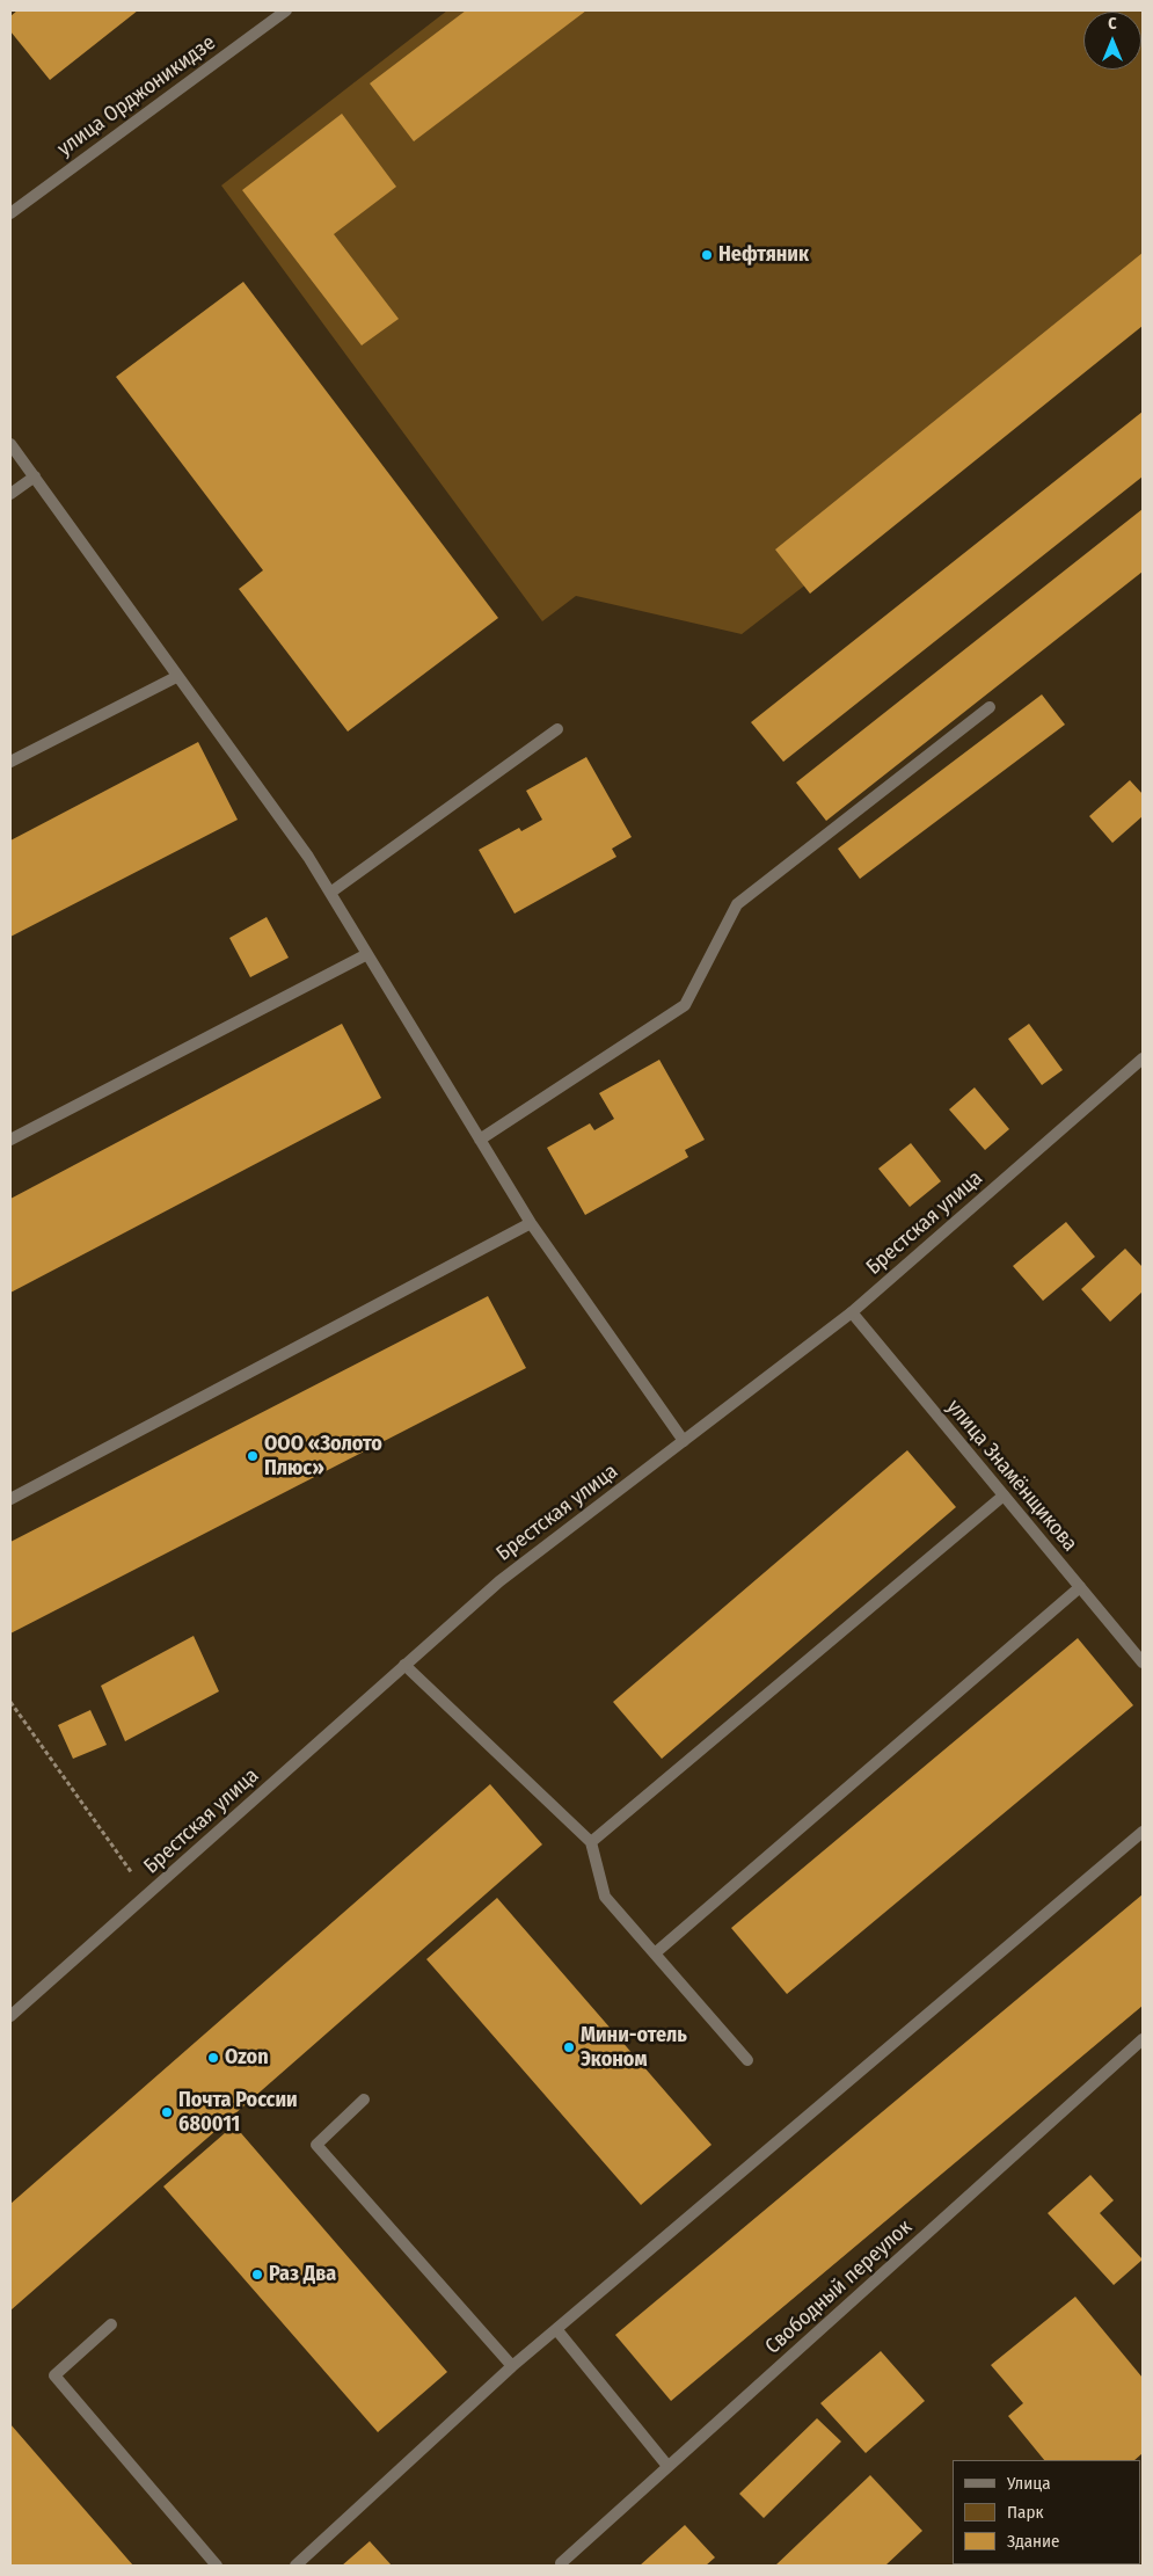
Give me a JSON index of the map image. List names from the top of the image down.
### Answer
{
  "streets": {
    "street": [
      "улица Орджоникидзе",
      "Брестская улица",
      "улица Знамёнщикова",
      "Свободный переулок"
    ]
  },
  "crossings": [
    ["Брестская улица", "улица Знамёнщикова"]
  ],
  "places": [
    "Нефтяник",
    "ООО «Золото Плюс»",
    "Мини-отель Эконом",
    "Ozon",
    "Почта России 680011",
    "Раз Два"
  ],
  "legend": ["Улица", "Парк", "Здание"],
  "north": "top"
}
